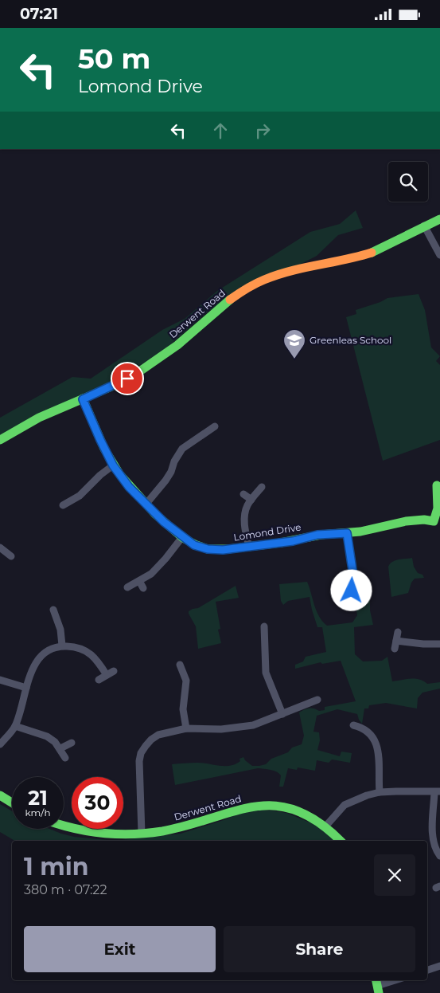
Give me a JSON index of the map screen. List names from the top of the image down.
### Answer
{
  "streets": {
    "street": ["Derwent Road", "Lomond Drive"]
  },
  "crossings": [
    ["Derwent Road", "Lomond Drive"]
  ],
  "places": {
    "school or university": ["Greenleas School"]
  },
  "page": {
    "status": "07:21",
    "turn": ["50 m", "Lomond Drive"],
    "speed": "21 km/h",
    "limit": "30",
    "heading": ["1 min", "380 m · 07:22"],
    "buttons": ["Exit", "Share"]
  }
}
